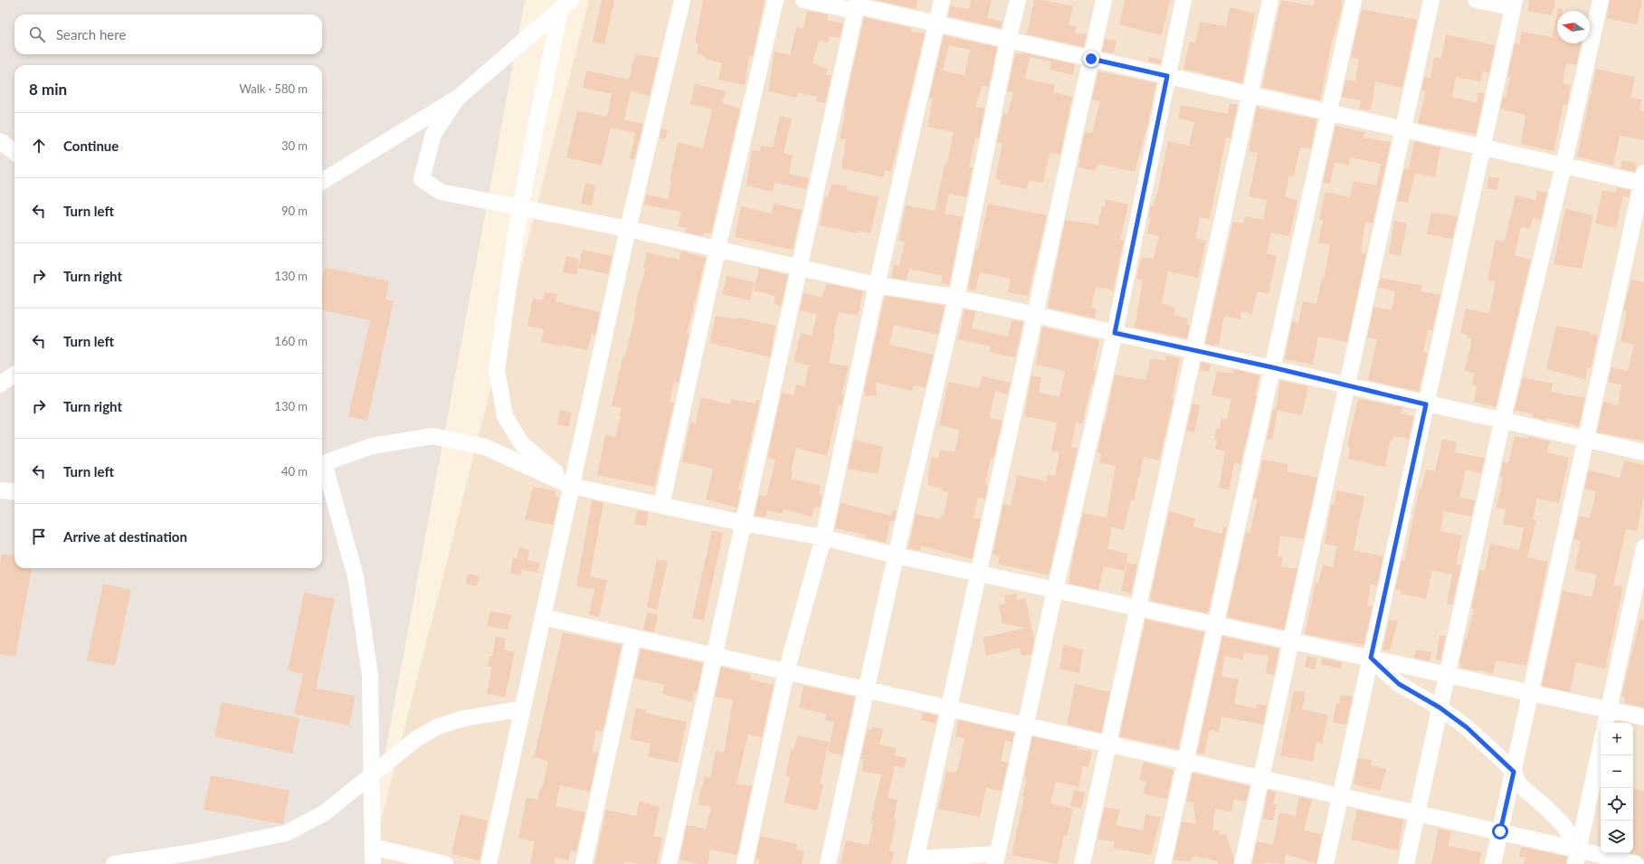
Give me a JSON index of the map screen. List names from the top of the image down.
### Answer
{
  "north": "left",
  "page": {
    "search": "Search here",
    "heading": ["8 min", "Walk · 580 m"],
    "list": [
      ["Continue", "30 m"],
      ["Turn left", "90 m"],
      ["Turn right", "130 m"],
      ["Turn left", "160 m"],
      ["Turn right", "130 m"],
      ["Turn left", "40 m"],
      "Arrive at destination"
    ],
    "map_buttons": ["+", "−"]
  }
}
